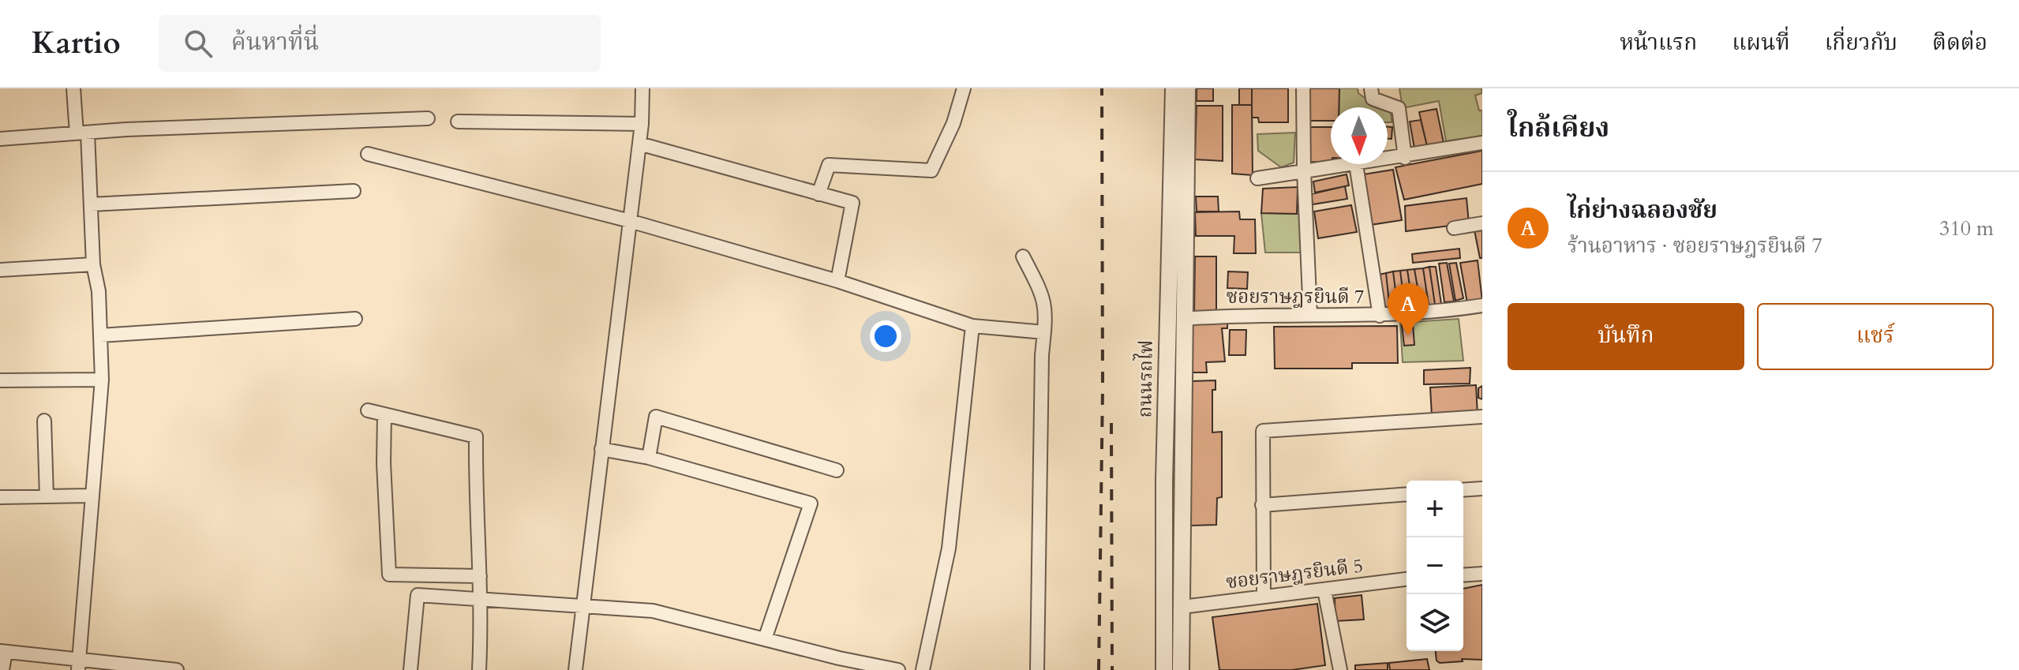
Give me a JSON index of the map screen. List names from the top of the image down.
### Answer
{
  "streets": {
    "street": ["ซอยราษฎรยินดี 7", "ถนนรถไฟ", "ซอยราษฎรยินดี 5"]
  },
  "crossings": [
    ["ซอยราษฎรยินดี 7", "ถนนรถไฟ"],
    ["ถนนรถไฟ", "ซอยราษฎรยินดี 5"]
  ],
  "north": "bottom",
  "page": {
    "header": "Kartio",
    "search": "ค้นหาที่นี่",
    "nav": [
      "หน้าแรก",
      "แผนที่",
      "เกี่ยวกับ",
      "ติดต่อ"
    ],
    "heading": "ใกล้เคียง",
    "list": [
      {
        "mark": "A",
        "name": "ไก่ย่างฉลองชัย",
        "note": "ร้านอาหาร · ซอยราษฎรยินดี 7",
        "value": "310 m"
      }
    ],
    "pins": "A",
    "buttons": ["บันทึก", "แชร์"],
    "map_buttons": ["+", "−"]
  }
}
